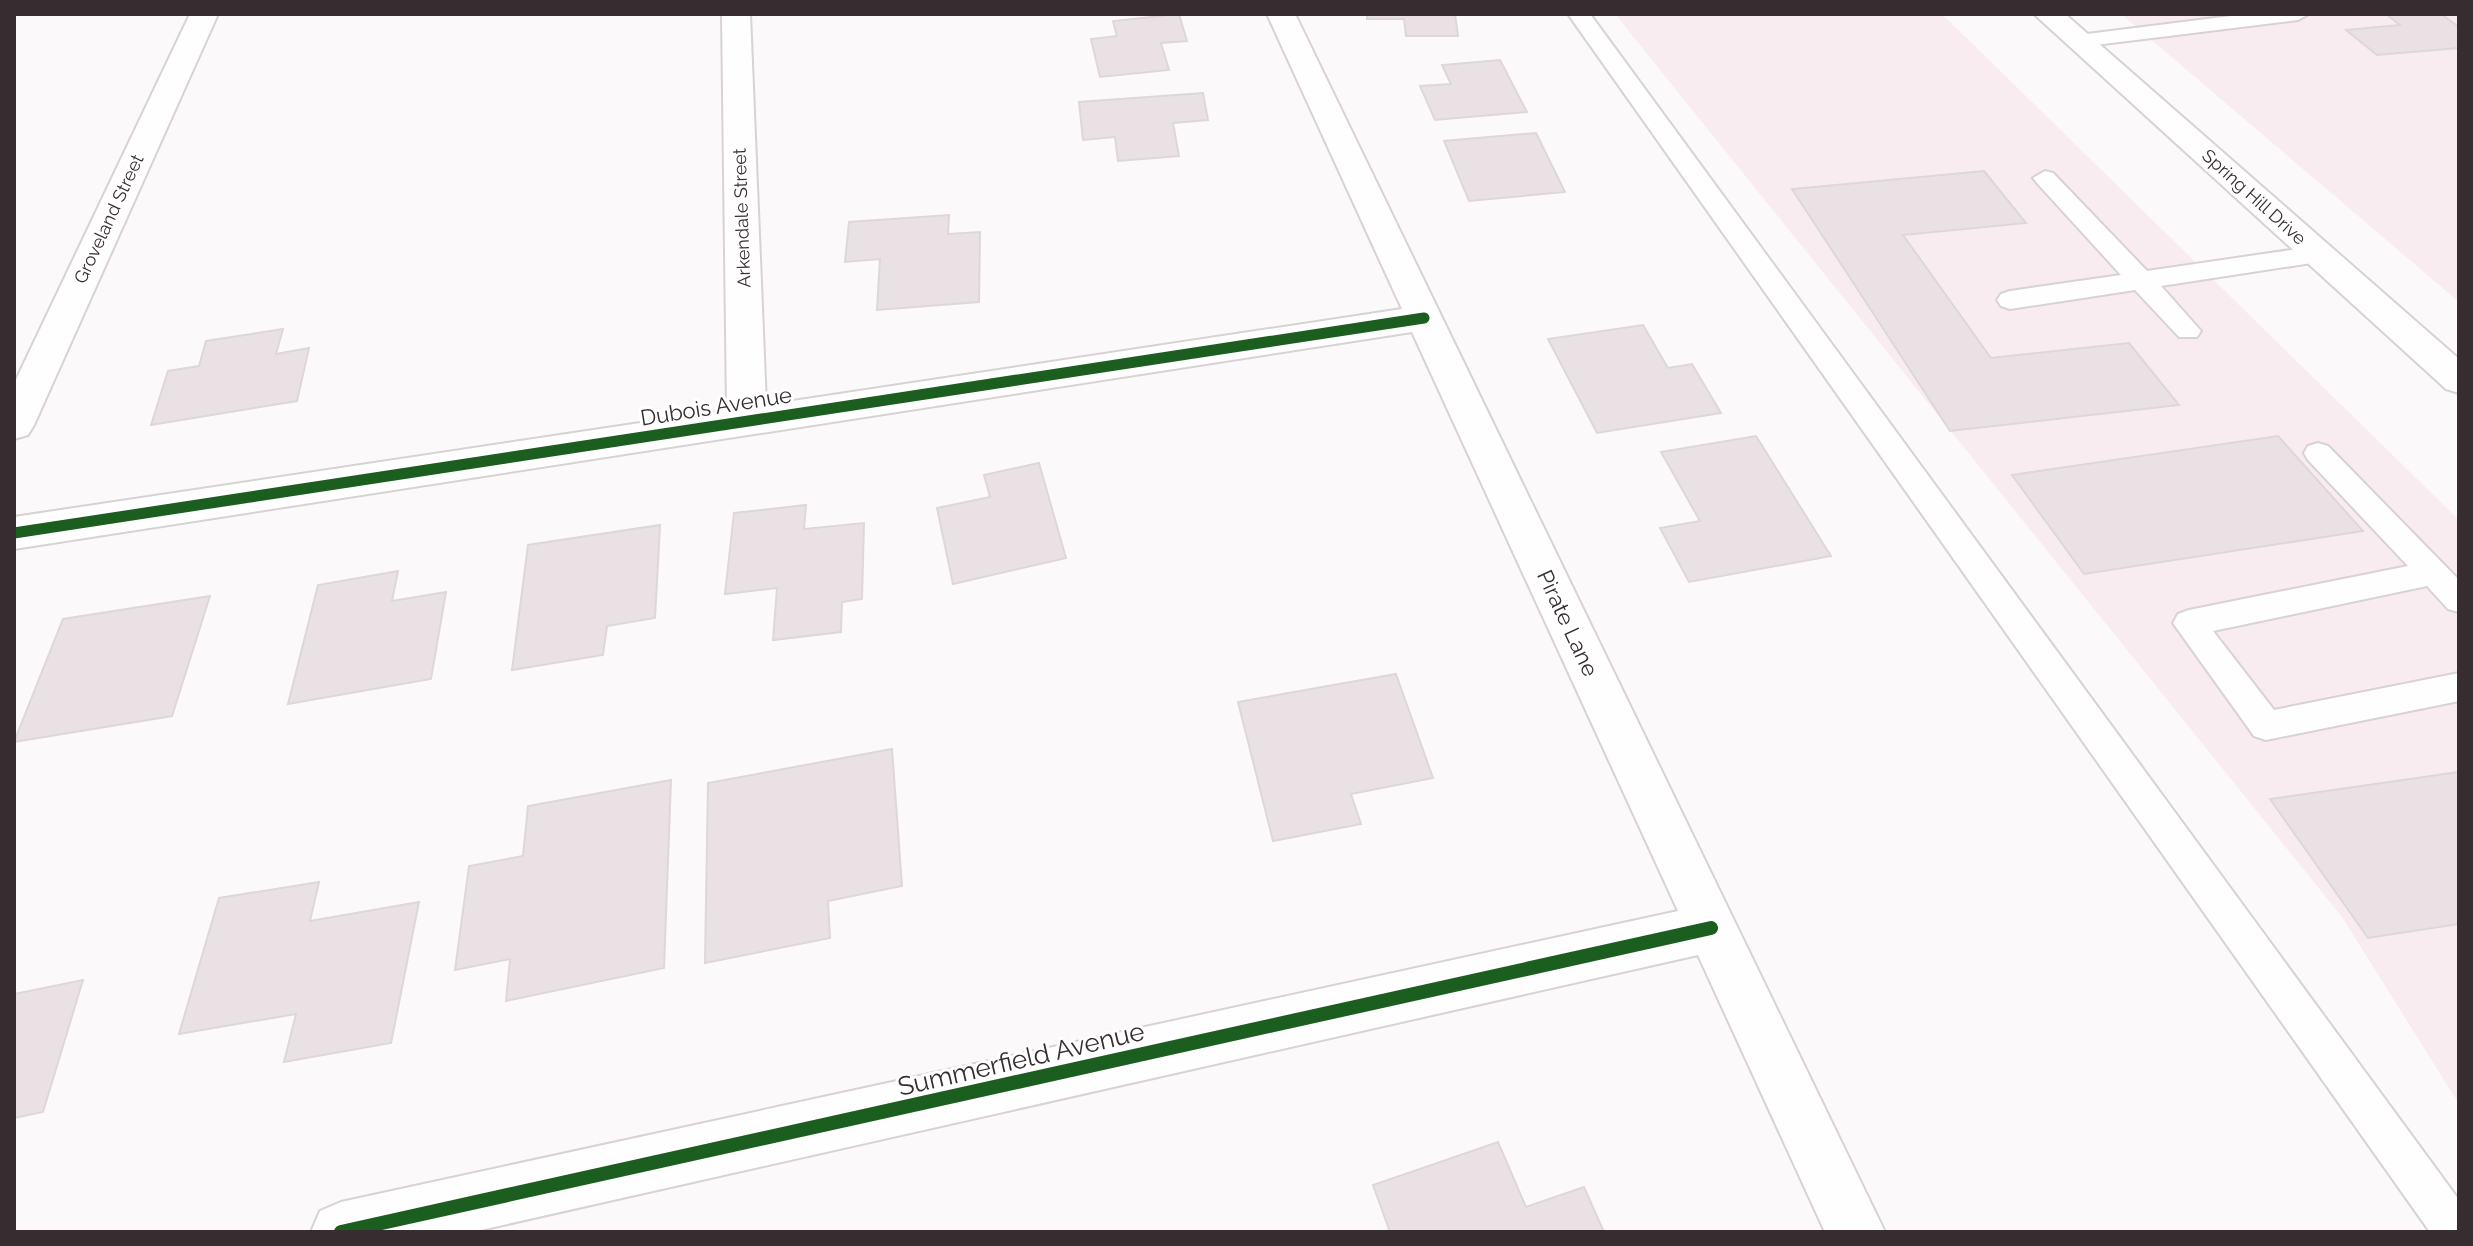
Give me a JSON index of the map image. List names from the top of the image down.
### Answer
{
  "streets": {
    "street": [
      "Spring Hill Drive",
      "Arkendale Street",
      "Groveland Street",
      "Dubois Avenue",
      "Pirate Lane",
      "Summerfield Avenue"
    ]
  },
  "crossings": [
    ["Arkendale Street", "Dubois Avenue"],
    ["Dubois Avenue", "Pirate Lane"],
    ["Pirate Lane", "Summerfield Avenue"]
  ]
}
